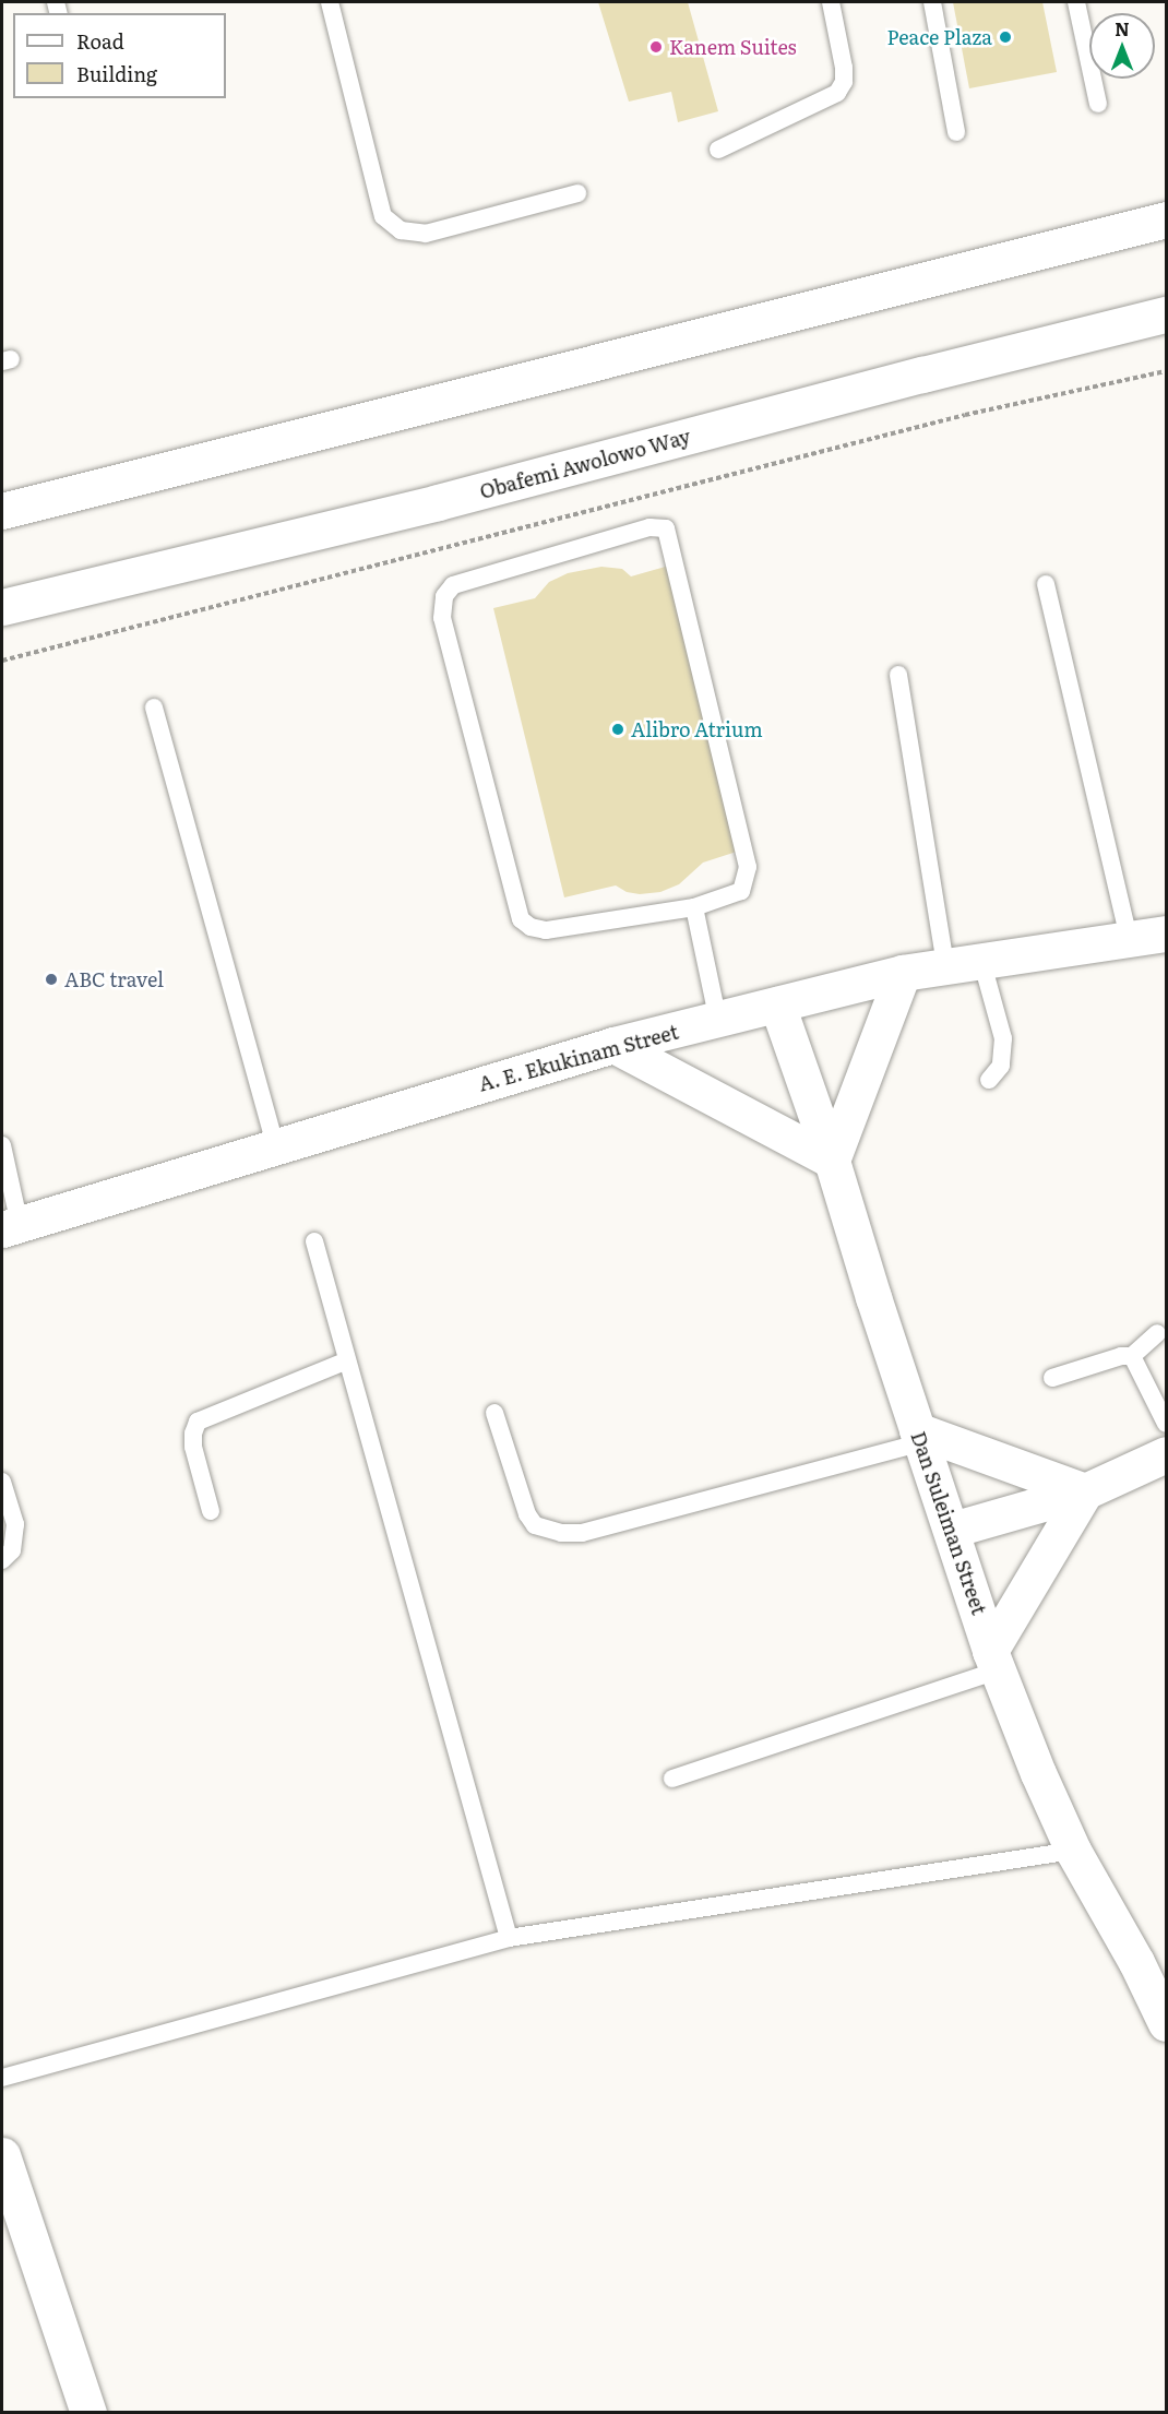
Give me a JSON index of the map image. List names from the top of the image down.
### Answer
{
  "streets": {
    "street": ["Obafemi Awolowo Way", "A. E. Ekukinam Street", "Dan Suleiman Street"]
  },
  "crossings": [
    ["A. E. Ekukinam Street", "Dan Suleiman Street"]
  ],
  "places": [
    "Peace Plaza",
    "Kanem Suites",
    "Alibro Atrium",
    "ABC travel"
  ],
  "legend": ["Road", "Building"],
  "north": "top"
}
